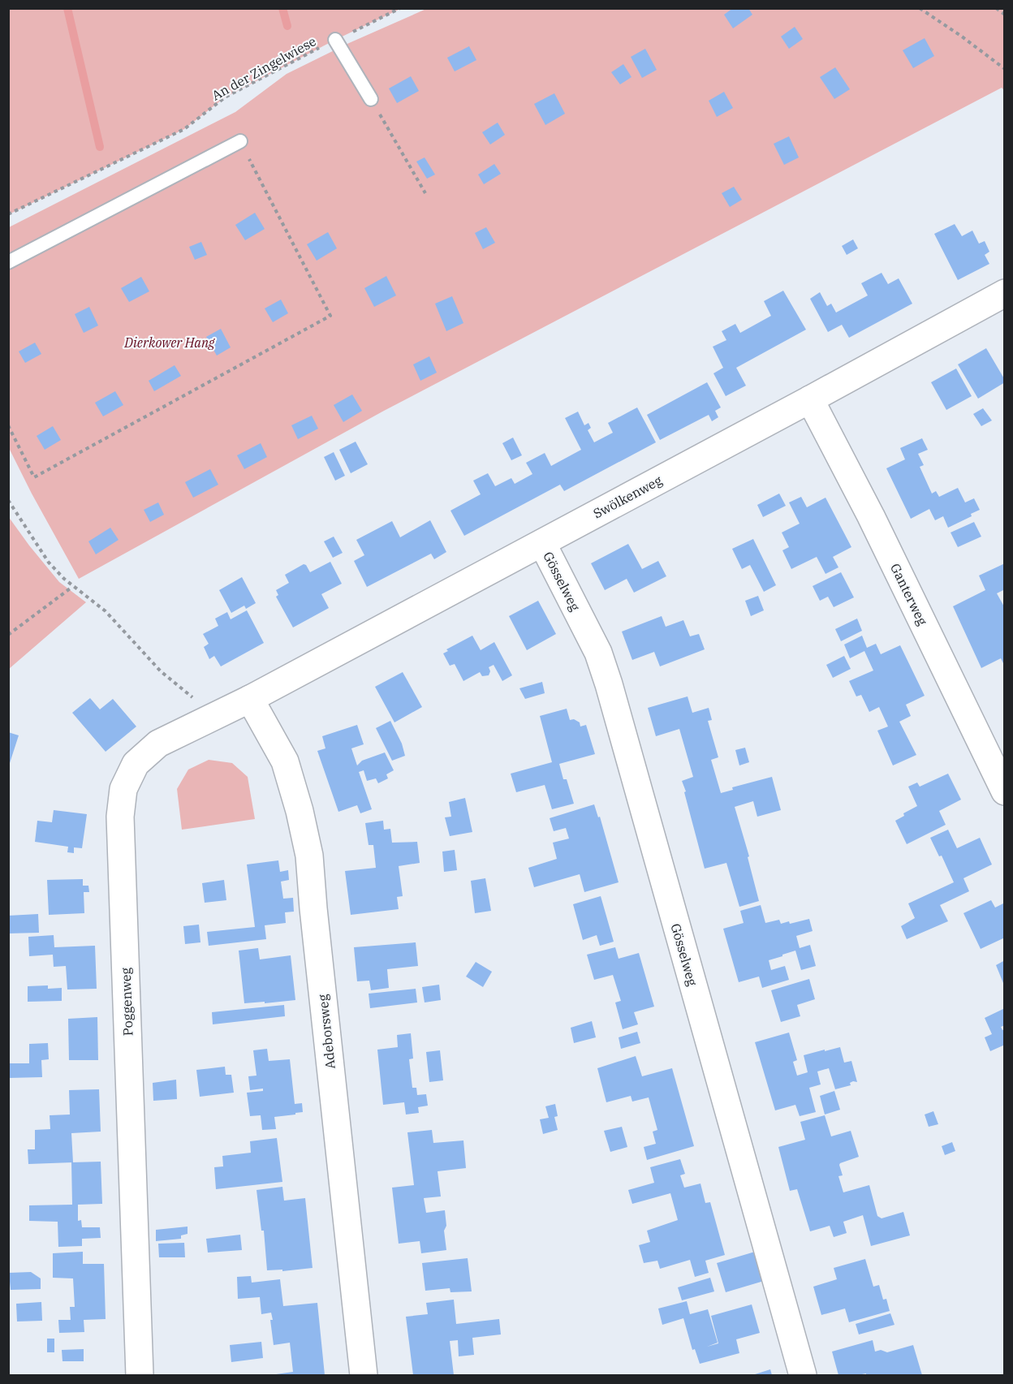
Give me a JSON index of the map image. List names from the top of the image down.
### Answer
{
  "streets": {
    "street": [
      "Swölkenweg",
      "Gösselweg",
      "Ganterweg",
      "Poggenweg",
      "Adeborsweg"
    ],
    "path": ["An der Zingelwiese"]
  },
  "crossings": [
    ["Swölkenweg", "Gösselweg"],
    ["Swölkenweg", "Ganterweg"],
    ["Swölkenweg", "Poggenweg"],
    ["Swölkenweg", "Adeborsweg"],
    ["Poggenweg", "Adeborsweg"]
  ],
  "parks": ["Dierkower Hang"]
}
